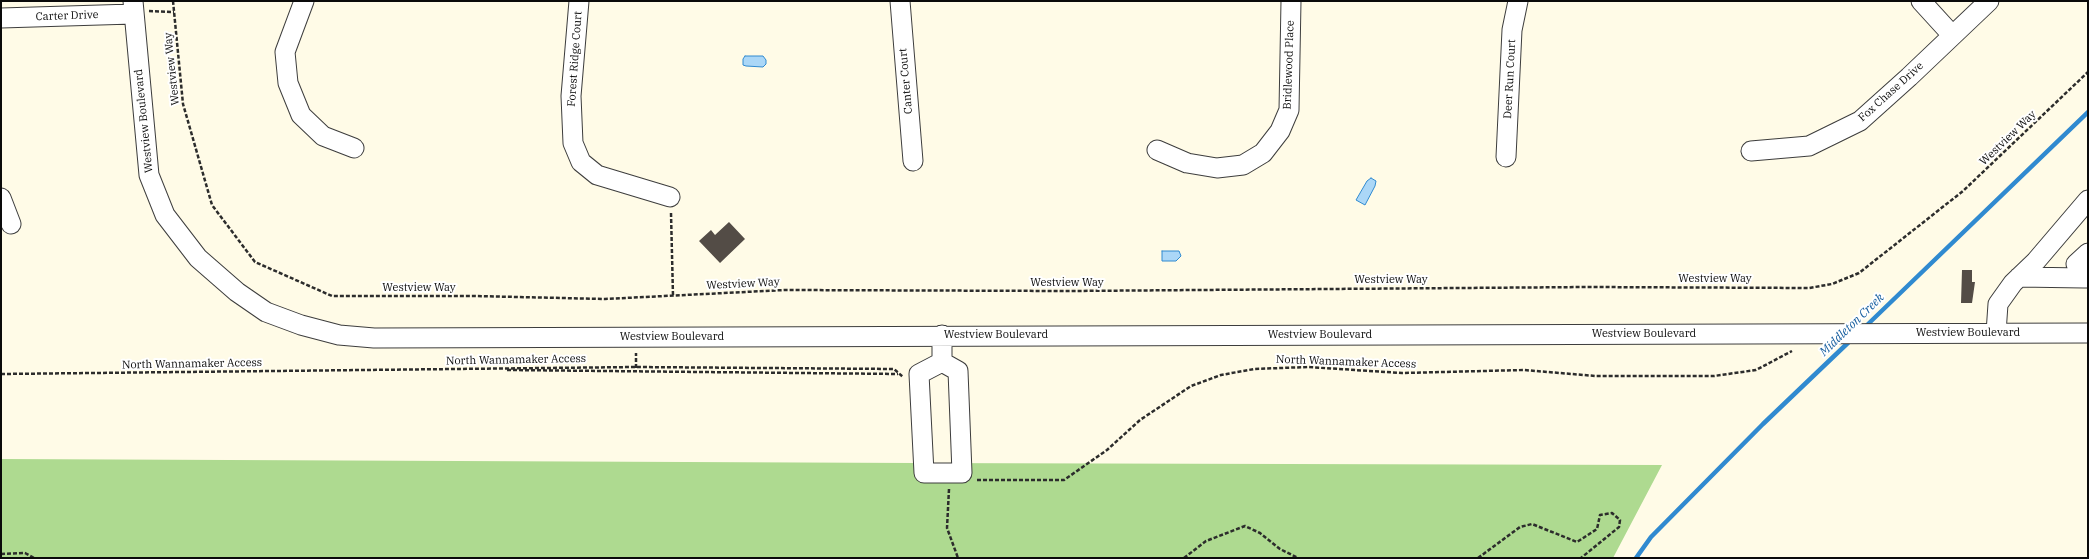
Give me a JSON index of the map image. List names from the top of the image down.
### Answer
{
  "streets": {
    "street": [
      "Carter Drive",
      "Forest Ridge Court",
      "Bridlewood Place",
      "Deer Run Court",
      "Canter Court",
      "Fox Chase Drive",
      "Westview Boulevard"
    ],
    "path": ["Westview Way", "North Wannamaker Access"]
  },
  "crossings": [
    ["Carter Drive", "Westview Boulevard"],
    ["Westview Boulevard", "North Wannamaker Access"]
  ],
  "water": ["Middleton Creek"]
}
